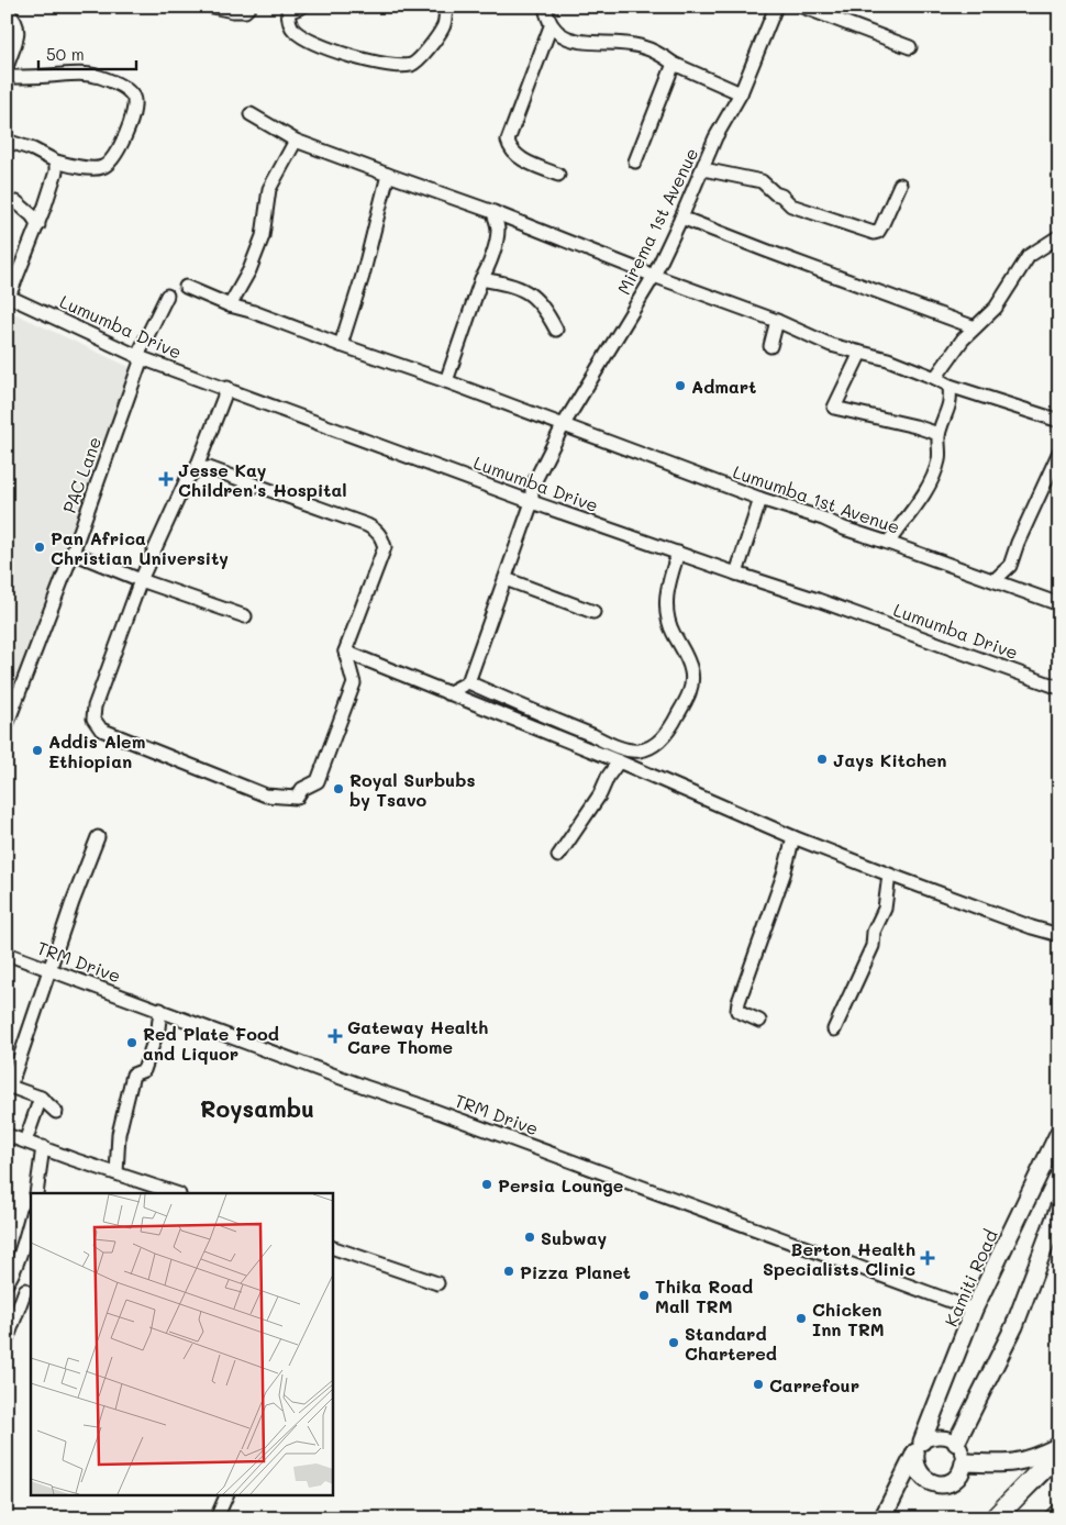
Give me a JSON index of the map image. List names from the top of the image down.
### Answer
{
  "streets": {
    "main road": ["Kamiti Road"],
    "street": [
      "Mirema 1st Avenue",
      "Lumumba Drive",
      "PAC Lane",
      "Lumumba 1st Avenue",
      "TRM Drive"
    ]
  },
  "crossings": [
    ["Mirema 1st Avenue", "Lumumba Drive"],
    ["Mirema 1st Avenue", "Lumumba 1st Avenue"],
    ["Lumumba Drive", "PAC Lane"],
    ["TRM Drive", "Kamiti Road"]
  ],
  "districts": ["Roysambu"],
  "places": {
    "other": [
      "Admart",
      "Pan Africa Christian University",
      "Addis Alem Ethiopian",
      "Jays Kitchen",
      "Royal Surbubs by Tsavo",
      "Red Plate Food and Liquor",
      "Persia Lounge",
      "Subway",
      "Pizza Planet",
      "Thika Road Mall TRM",
      "Chicken Inn TRM",
      "Standard Chartered",
      "Carrefour"
    ],
    "health": ["Jesse Kay Children's Hospital", "Gateway Health Care Thome", "Berton Health Specialists Clinic"]
  },
  "scale_bar": "50 m"
}
